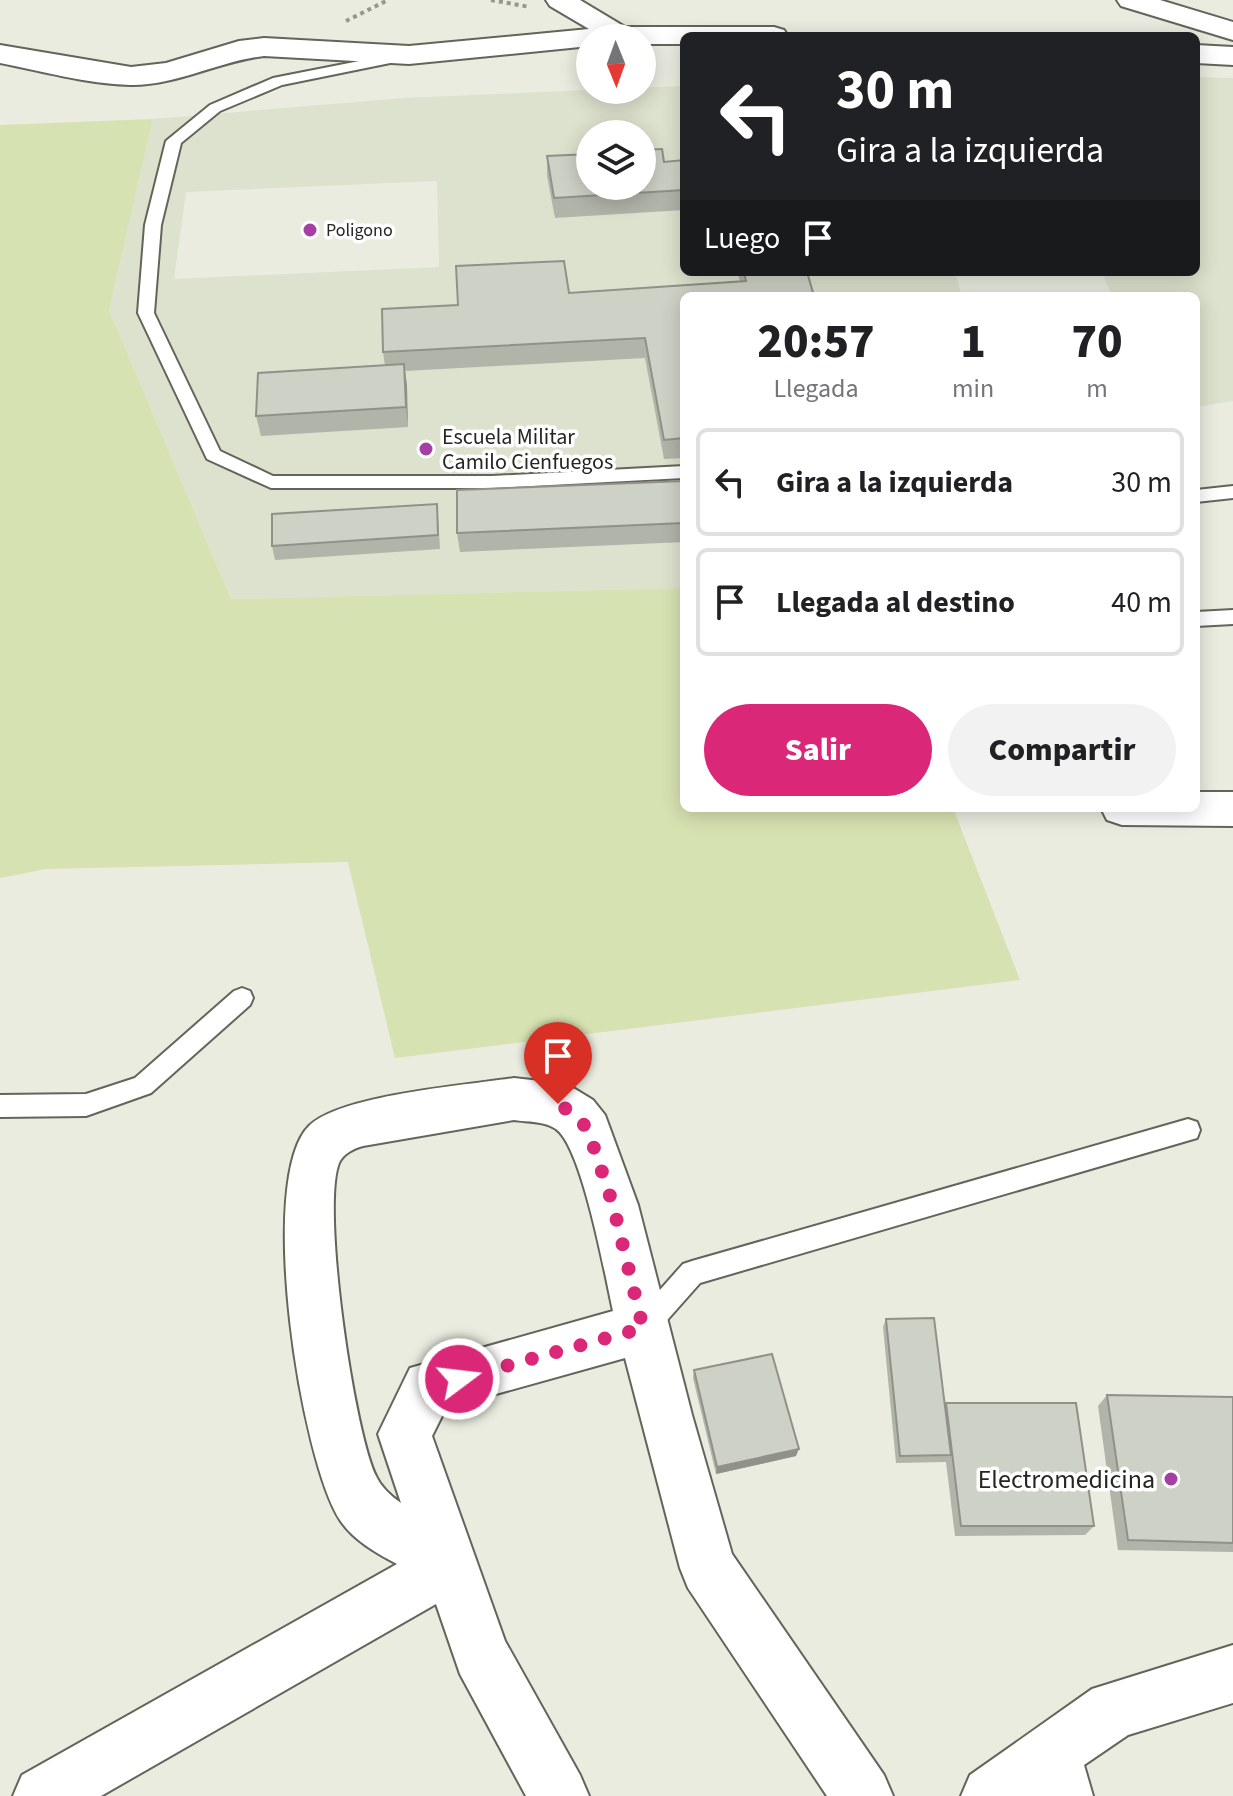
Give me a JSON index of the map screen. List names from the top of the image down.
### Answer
{
  "places": ["Poligono", "Escuela Militar Camilo Cienfuegos", "Electromedicina"],
  "north": "bottom",
  "page": {
    "turn": ["30 m", "Gira a la izquierda"],
    "then": "Luego",
    "eta": [
      "20:57",
      "Llegada",
      "1",
      "min",
      "70",
      "m"
    ],
    "list": [
      {
        "name": "Gira a la izquierda",
        "value": "30 m"
      },
      {
        "name": "Llegada al destino",
        "value": "40 m"
      }
    ],
    "buttons": ["Salir", "Compartir"]
  }
}
